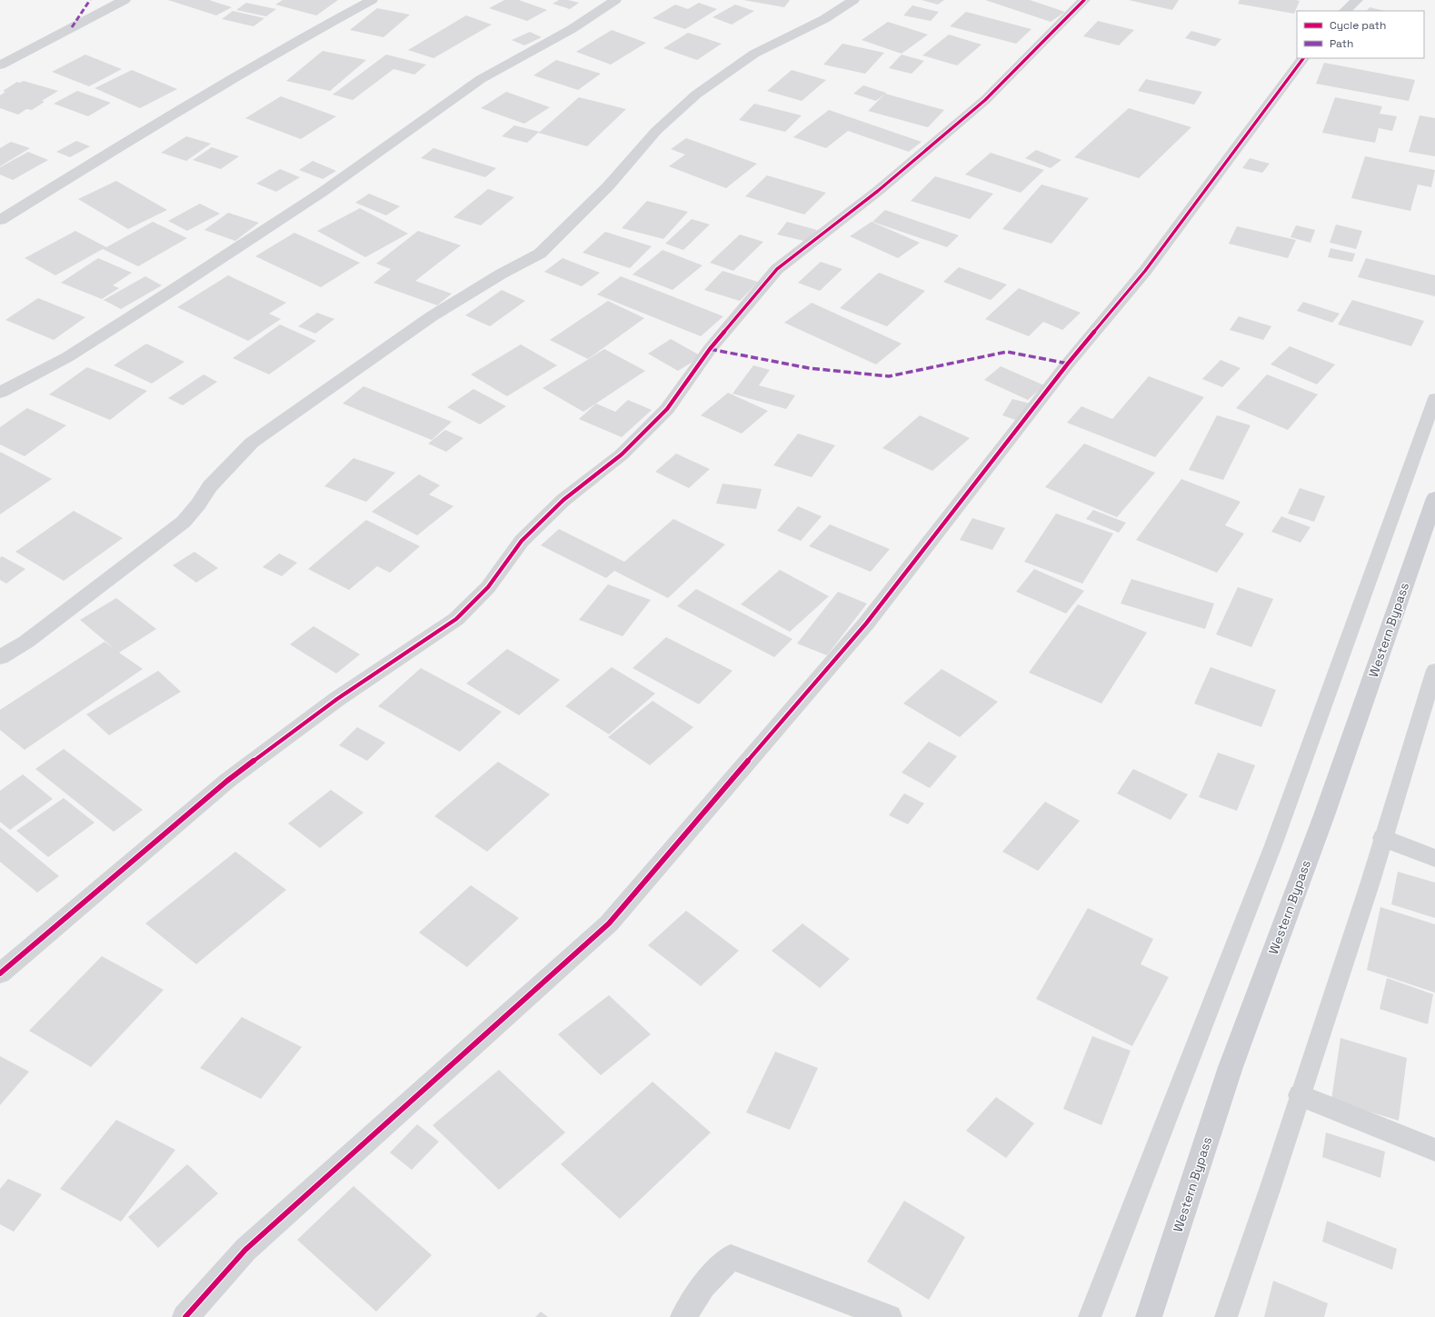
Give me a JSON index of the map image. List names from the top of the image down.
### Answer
{
  "streets": {
    "main road": ["Western Bypass"]
  },
  "legend": ["Cycle path", "Path"]
}
